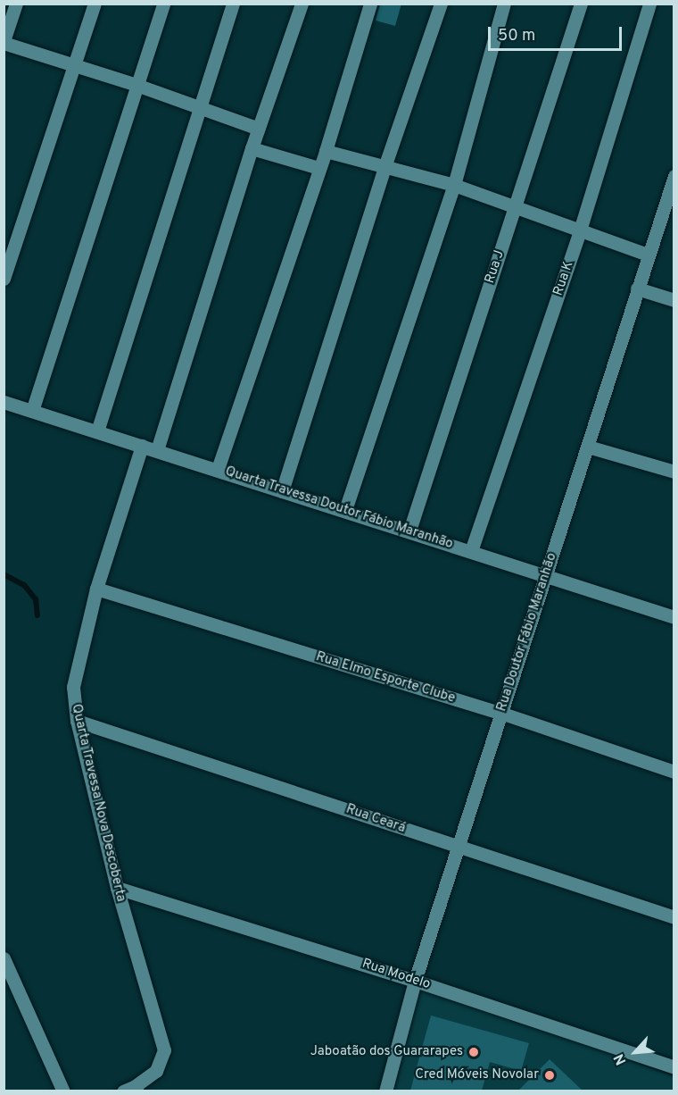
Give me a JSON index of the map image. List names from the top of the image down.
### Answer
{
  "streets": {
    "street": [
      "Rua J",
      "Rua K",
      "Quarta Travessa Doutor Fábio Maranhão",
      "Rua Doutor Fábio Maranhão",
      "Rua Elmo Esporte Clube",
      "Quarta Travessa Nova Descoberta",
      "Rua Ceará",
      "Rua Modelo"
    ]
  },
  "crossings": [
    ["Rua J", "Quarta Travessa Doutor Fábio Maranhão"],
    ["Rua K", "Quarta Travessa Doutor Fábio Maranhão"],
    ["Quarta Travessa Doutor Fábio Maranhão", "Rua Doutor Fábio Maranhão"],
    ["Quarta Travessa Doutor Fábio Maranhão", "Quarta Travessa Nova Descoberta"],
    ["Rua Doutor Fábio Maranhão", "Rua Elmo Esporte Clube"],
    ["Rua Doutor Fábio Maranhão", "Rua Ceará"],
    ["Rua Doutor Fábio Maranhão", "Rua Modelo"],
    ["Rua Elmo Esporte Clube", "Quarta Travessa Nova Descoberta"],
    ["Quarta Travessa Nova Descoberta", "Rua Ceará"],
    ["Quarta Travessa Nova Descoberta", "Rua Modelo"]
  ],
  "places": ["Jaboatão dos Guararapes", "Cred Móveis Novolar"],
  "scale_bar": "50 m",
  "north": "bottom left"
}
